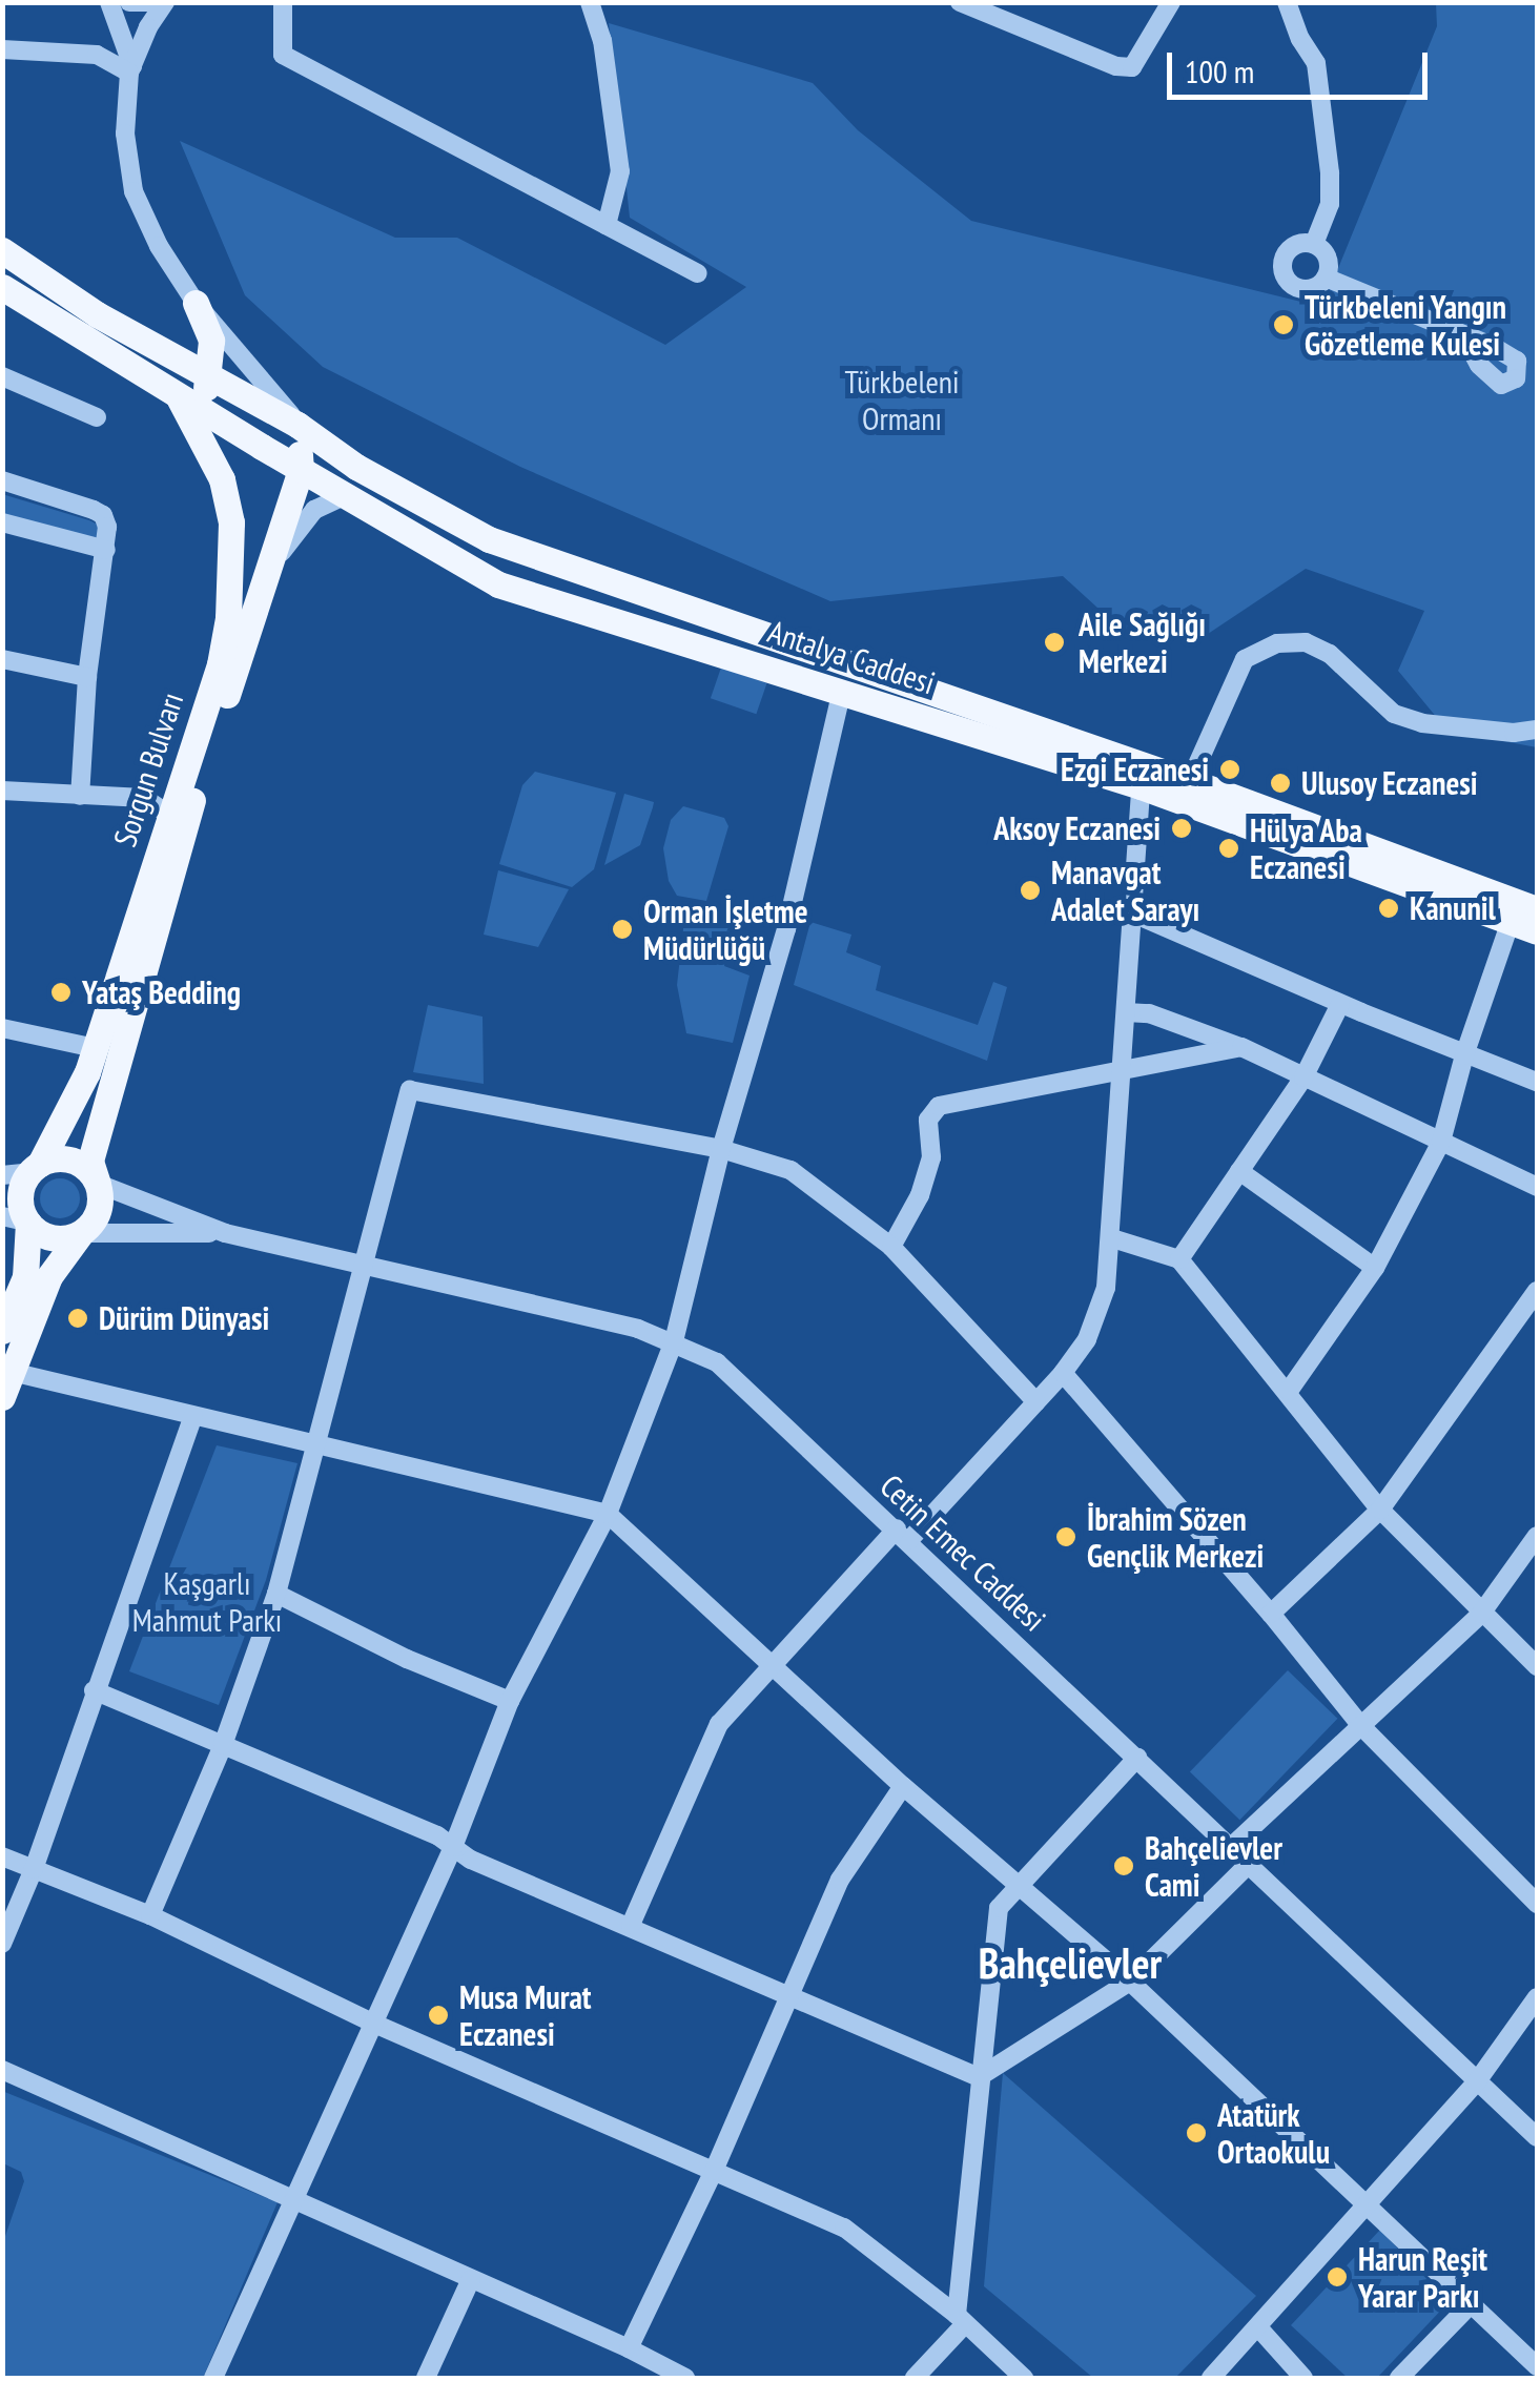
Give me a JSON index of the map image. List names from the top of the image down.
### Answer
{
  "streets": {
    "main road": ["Antalya Caddesi", "Sorgun Bulvarı"],
    "street": ["Cetin Emec Caddesi"]
  },
  "crossings": [
    ["Antalya Caddesi", "Sorgun Bulvarı"]
  ],
  "districts": ["Bahçelievler"],
  "parks": ["Türkbeleni Ormanı", "Kaşgarlı Mahmut Parkı"],
  "places": [
    "Türkbeleni Yangın Gözetleme Kulesi",
    "Aile Sağlığı Merkezi",
    "Ezgi Eczanesi",
    "Ulusoy Eczanesi",
    "Aksoy Eczanesi",
    "Hülya Aba Eczanesi",
    "Manavgat Adalet Sarayı",
    "Kanunil",
    "Orman İşletme Müdürlüğü",
    "Yataş Bedding",
    "Dürüm Dünyasi",
    "İbrahim Sözen Gençlik Merkezi",
    "Bahçelievler Cami",
    "Musa Murat Eczanesi",
    "Atatürk Ortaokulu",
    "Harun Reşit Yarar Parkı"
  ],
  "scale_bar": "100 m"
}
